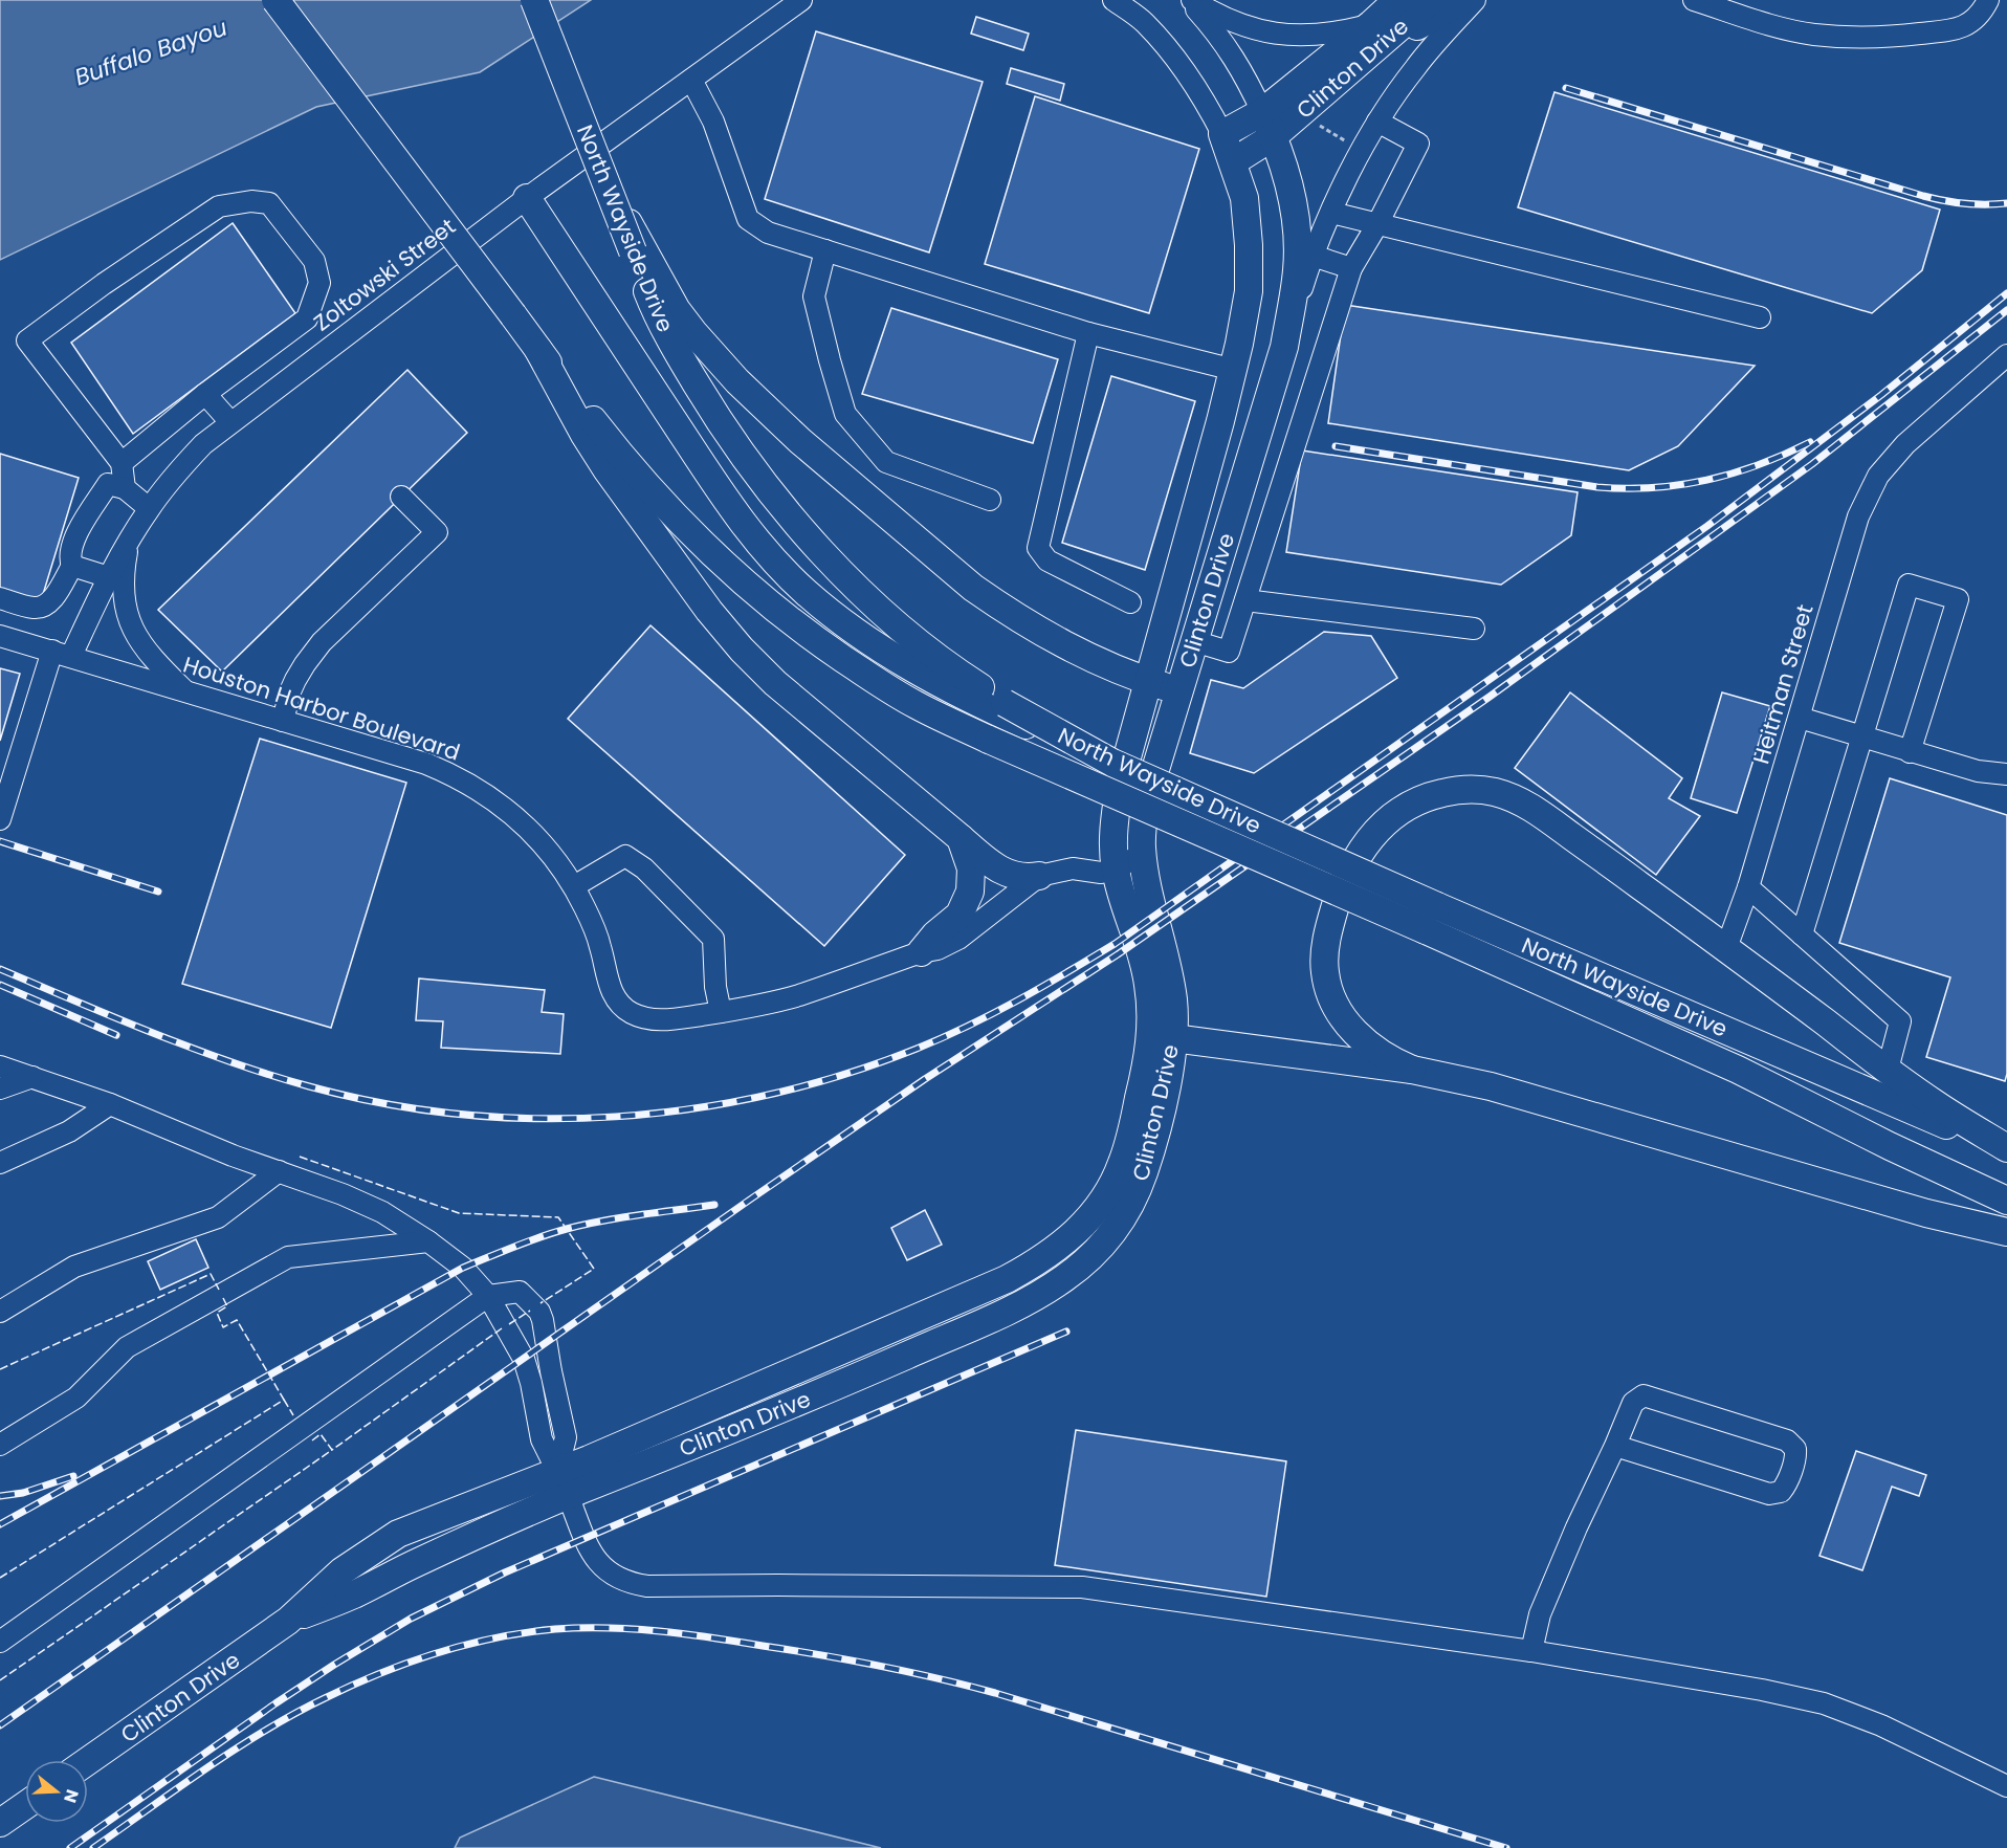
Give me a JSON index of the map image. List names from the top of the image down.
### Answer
{
  "streets": {
    "main road": ["Clinton Drive", "North Wayside Drive"],
    "street": ["Zoltowski Street", "Heitman Street", "Houston Harbor Boulevard"]
  },
  "crossings": [
    ["Clinton Drive", "Houston Harbor Boulevard"],
    ["Zoltowski Street", "Houston Harbor Boulevard"]
  ],
  "water": ["Buffalo Bayou"],
  "north": "right"
}
